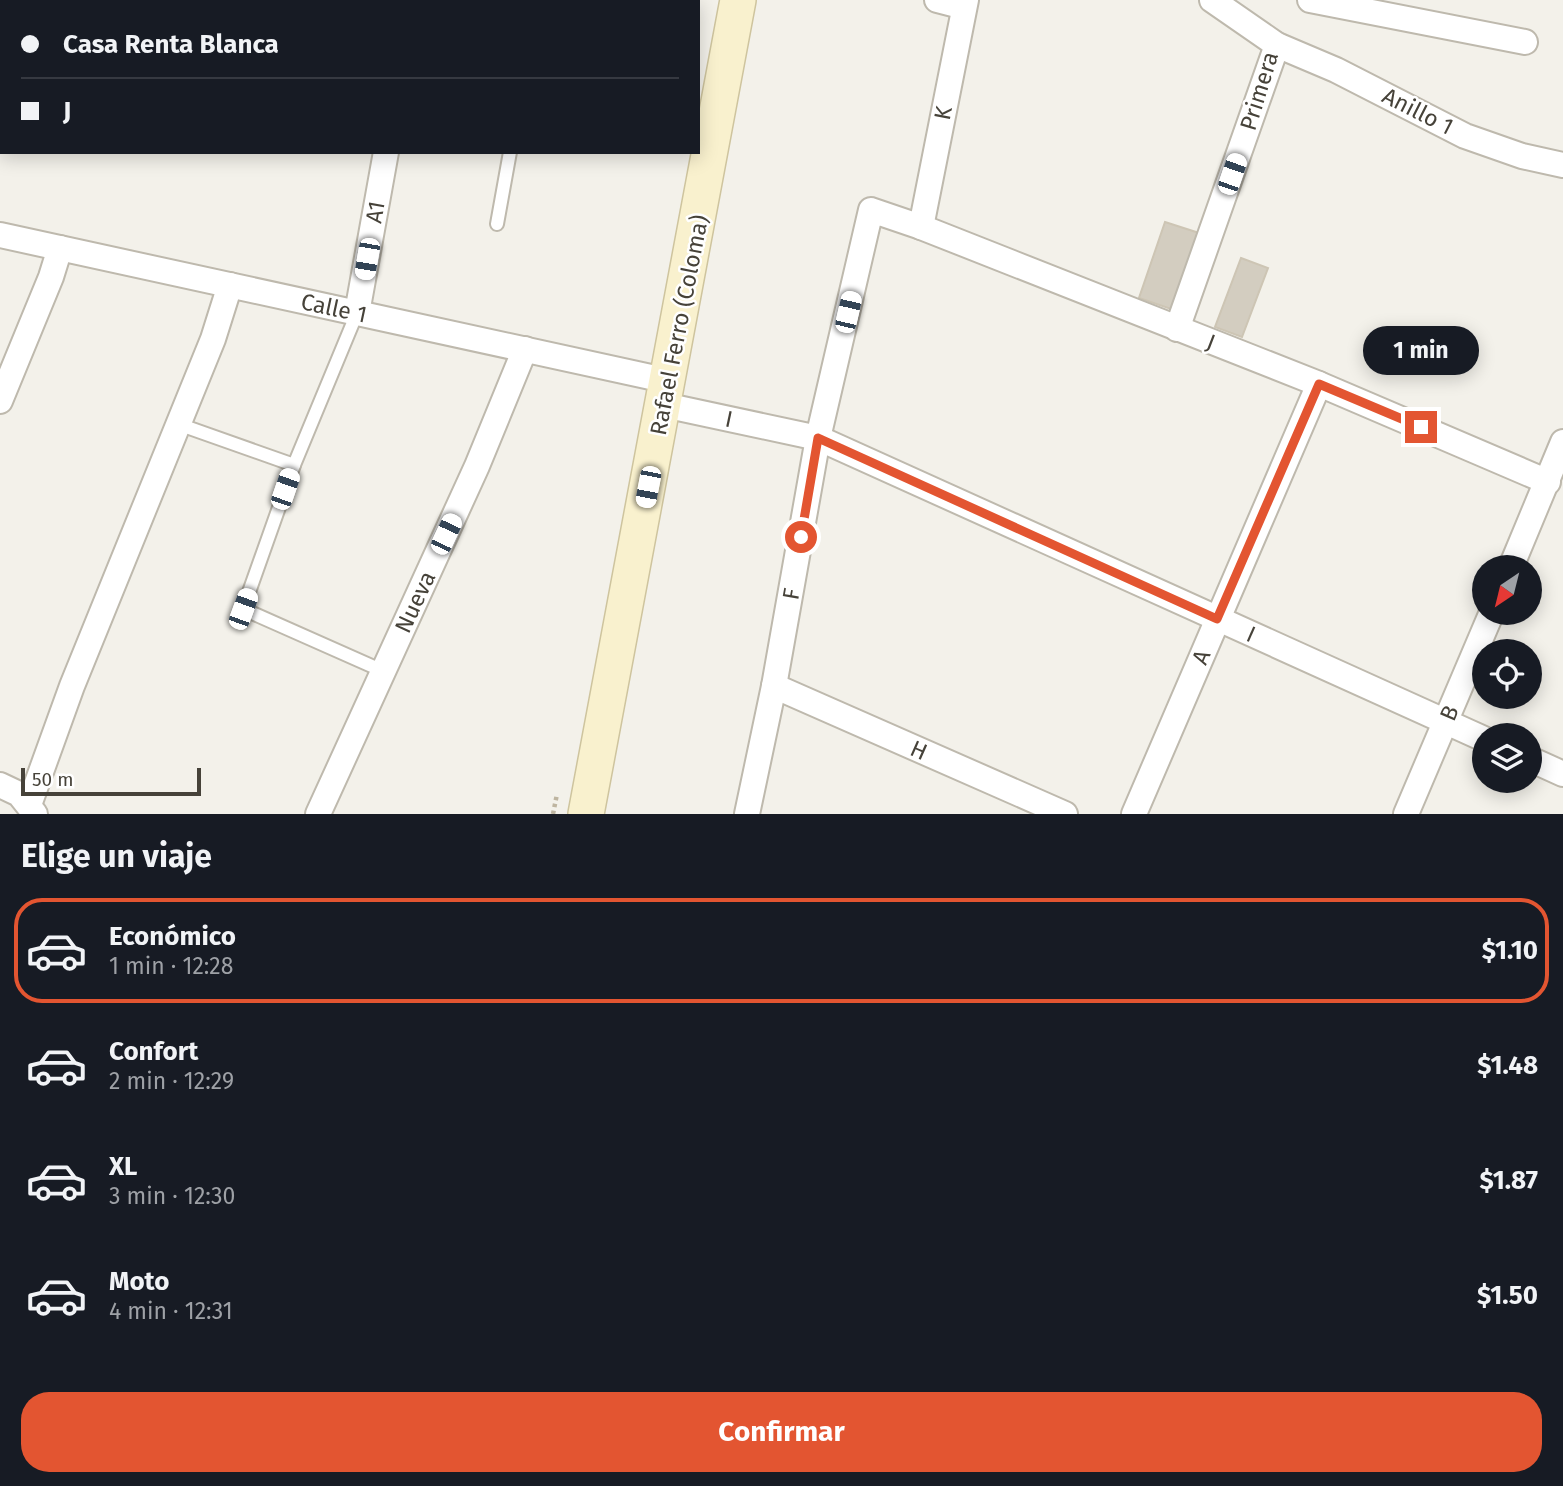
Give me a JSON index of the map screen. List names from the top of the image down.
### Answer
{
  "streets": {
    "main road": ["Rafael Ferro (Coloma)"],
    "street": [
      "Primera",
      "Anillo 1",
      "K",
      "A1",
      "Calle 1",
      "J",
      "I",
      "F",
      "Nueva",
      "A",
      "B",
      "H"
    ]
  },
  "crossings": [
    ["Primera", "Anillo 1"],
    ["Primera", "J"],
    ["K", "J"],
    ["A1", "Calle 1"],
    ["Calle 1", "Rafael Ferro (Coloma)"],
    ["Calle 1", "I"],
    ["Calle 1", "Nueva"],
    ["Rafael Ferro (Coloma)", "I"],
    ["J", "F"],
    ["J", "A"],
    ["I", "F"],
    ["I", "A"],
    ["I", "B"],
    ["F", "H"]
  ],
  "scale_bar": "50 m",
  "north": "bottom left",
  "page": {
    "banner": ["Casa Renta Blanca", "J"],
    "bubble": "1 min",
    "scale": "50 m",
    "heading": "Elige un viaje",
    "list": [
      {
        "name": "Económico",
        "note": "1 min · 12:28",
        "value": "$1.10"
      },
      {
        "name": "Confort",
        "note": "2 min · 12:29",
        "value": "$1.48"
      },
      {
        "name": "XL",
        "note": "3 min · 12:30",
        "value": "$1.87"
      },
      {
        "name": "Moto",
        "note": "4 min · 12:31",
        "value": "$1.50"
      }
    ],
    "buttons": "Confirmar"
  }
}
